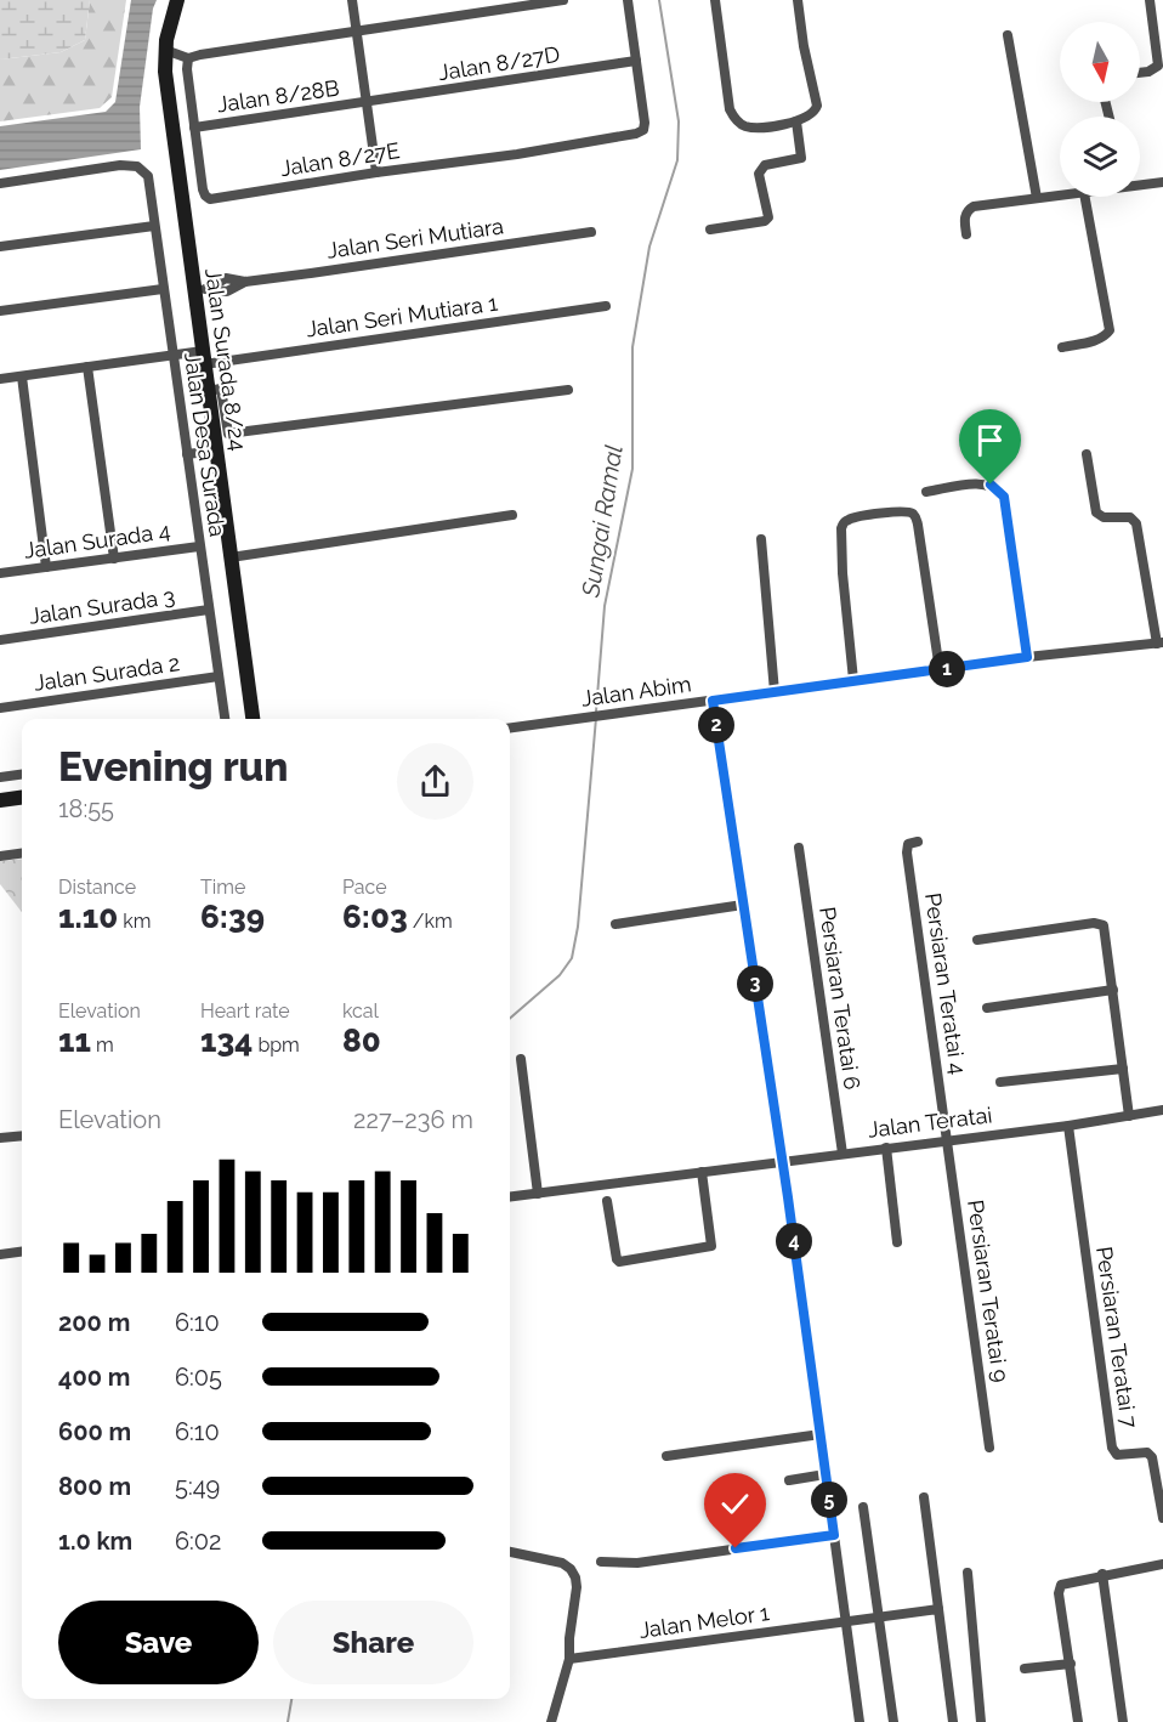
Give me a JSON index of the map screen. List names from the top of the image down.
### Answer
{
  "streets": {
    "street": [
      "Jalan 8/27D",
      "Jalan 8/28B",
      "Jalan 8/27E",
      "Jalan Seri Mutiara",
      "Jalan Seri Mutiara 1",
      "Jalan Surada 8/24",
      "Jalan Desa Surada",
      "Jalan Surada 4",
      "Jalan Surada 3",
      "Jalan Surada 2",
      "Jalan Abim",
      "Persiaran Teratai 4",
      "Persiaran Teratai 6",
      "Jalan Teratai",
      "Persiaran Teratai 9",
      "Persiaran Teratai 7",
      "Jalan Melor 1"
    ]
  },
  "crossings": [
    ["Jalan 8/27D", "Jalan 8/28B"],
    ["Jalan 8/27D", "Jalan 8/27E"],
    ["Jalan 8/28B", "Jalan 8/27E"],
    ["Jalan Seri Mutiara", "Jalan Surada 8/24"],
    ["Jalan Seri Mutiara 1", "Jalan Surada 8/24"],
    ["Jalan Seri Mutiara 1", "Jalan Desa Surada"],
    ["Jalan Desa Surada", "Jalan Surada 4"],
    ["Jalan Desa Surada", "Jalan Surada 3"],
    ["Jalan Desa Surada", "Jalan Surada 2"],
    ["Persiaran Teratai 4", "Jalan Teratai"],
    ["Persiaran Teratai 4", "Persiaran Teratai 9"],
    ["Persiaran Teratai 6", "Jalan Teratai"],
    ["Jalan Teratai", "Persiaran Teratai 9"],
    ["Jalan Teratai", "Persiaran Teratai 7"]
  ],
  "water": ["Sungai Ramal"],
  "north": "bottom",
  "page": {
    "pins": [
      "1",
      "2",
      "3",
      "4",
      "5"
    ],
    "heading": ["Evening run", "18:55"],
    "stats": [
      ["Distance", "1.10 km"],
      ["Time", "6:39"],
      ["Pace", "6:03 /km"],
      ["Elevation", "11 m"],
      ["Heart rate", "134 bpm"],
      ["kcal", "80"]
    ],
    "chart": ["Elevation", "227–236 m"],
    "list": [
      {
        "name": "200 m",
        "note": "6:10"
      },
      {
        "name": "400 m",
        "note": "6:05"
      },
      {
        "name": "600 m",
        "note": "6:10"
      },
      {
        "name": "800 m",
        "note": "5:49"
      },
      {
        "name": "1.0 km",
        "note": "6:02"
      }
    ],
    "buttons": ["Save", "Share"]
  }
}
